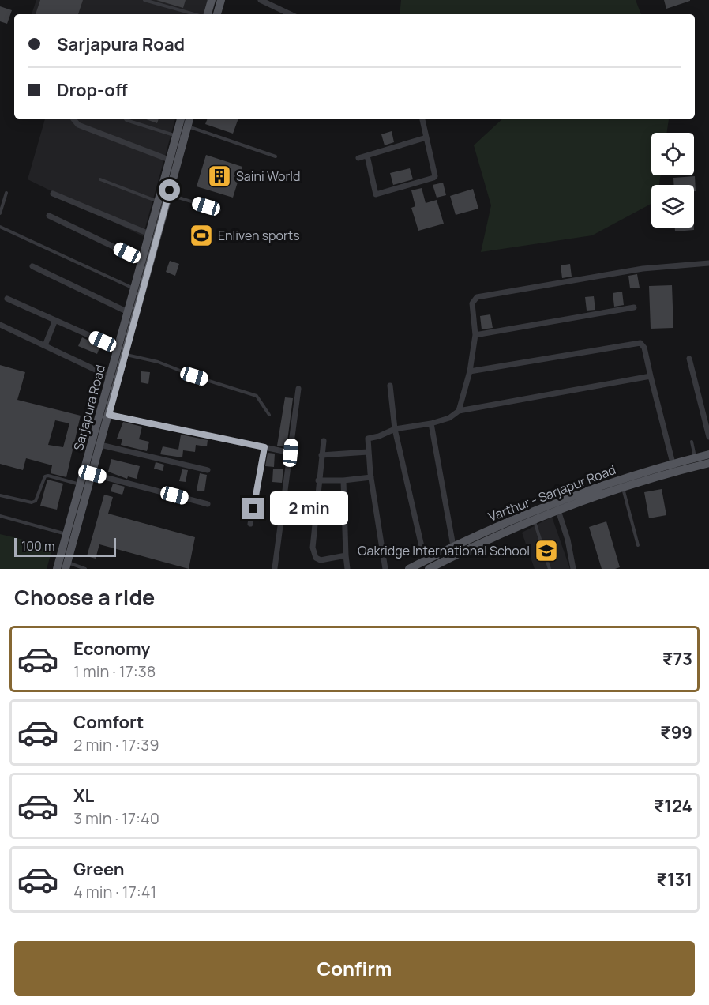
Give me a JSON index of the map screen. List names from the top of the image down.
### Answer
{
  "streets": {
    "main road": ["Sarjapura Road", "Varthur - Sarjapur Road"]
  },
  "places": {
    "building": ["Saini World"],
    "sports": ["Enliven sports"],
    "school or university": ["Oakridge International School"]
  },
  "scale_bar": "100 m",
  "page": {
    "banner": ["Sarjapura Road", "Drop-off"],
    "bubble": "2 min",
    "scale": "100 m",
    "heading": "Choose a ride",
    "list": [
      {
        "name": "Economy",
        "note": "1 min · 17:38",
        "value": "₹73"
      },
      {
        "name": "Comfort",
        "note": "2 min · 17:39",
        "value": "₹99"
      },
      {
        "name": "XL",
        "note": "3 min · 17:40",
        "value": "₹124"
      },
      {
        "name": "Green",
        "note": "4 min · 17:41",
        "value": "₹131"
      }
    ],
    "buttons": "Confirm"
  }
}
